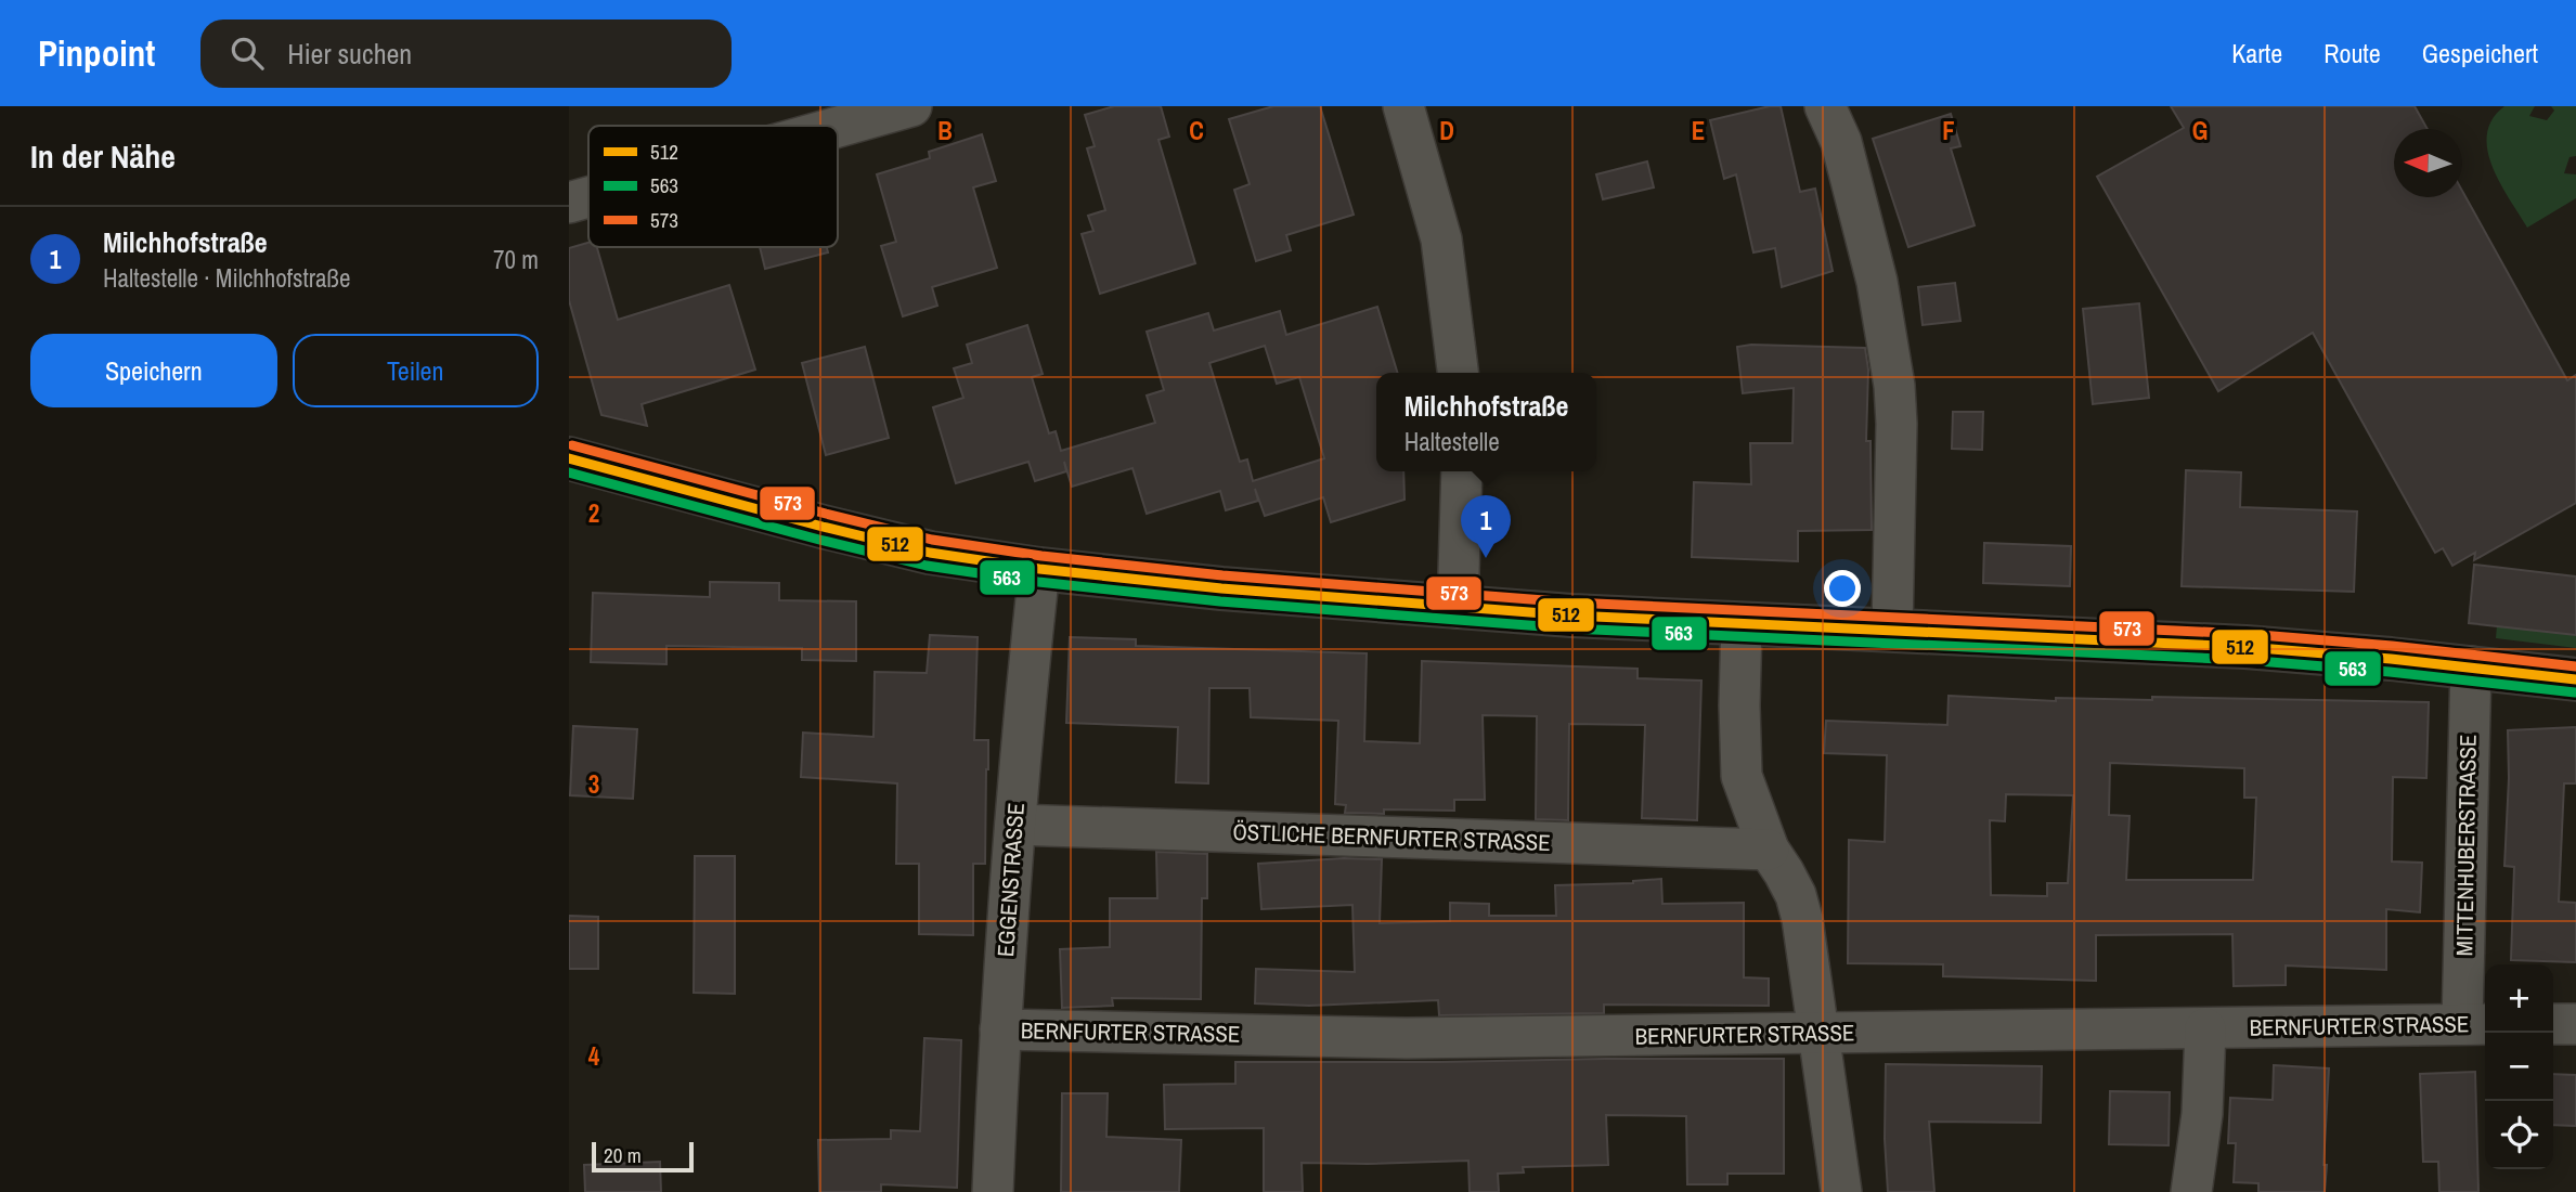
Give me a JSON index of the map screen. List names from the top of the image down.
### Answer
{
  "streets": {
    "street": [
      "ÖSTLICHE BERNFURTER STRASSE",
      "MITTENHUBERSTRASSE",
      "EGGENSTRASSE",
      "BERNFURTER STRASSE"
    ]
  },
  "crossings": [
    ["ÖSTLICHE BERNFURTER STRASSE", "EGGENSTRASSE"],
    ["MITTENHUBERSTRASSE", "BERNFURTER STRASSE"],
    ["EGGENSTRASSE", "BERNFURTER STRASSE"]
  ],
  "lines": ["transit line 573", "transit line 512", "transit line 563"],
  "legend": ["512", "563", "573"],
  "scale_bar": "20 m",
  "north": "left",
  "page": {
    "header": "Pinpoint",
    "search": "Hier suchen",
    "nav": ["Karte", "Route", "Gespeichert"],
    "heading": "In der Nähe",
    "list": [
      {
        "mark": "1",
        "name": "Milchhofstraße",
        "note": "Haltestelle · Milchhofstraße",
        "value": "70 m"
      }
    ],
    "buttons": ["Speichern", "Teilen"],
    "popup": ["Milchhofstraße", "Haltestelle"],
    "pins": "1",
    "map_buttons": ["+", "−"],
    "scale": "20 m"
  },
  "grid": {
    "columns": [
      "B",
      "C",
      "D",
      "E",
      "F",
      "G"
    ],
    "rows": ["2", "3", "4"]
  }
}
